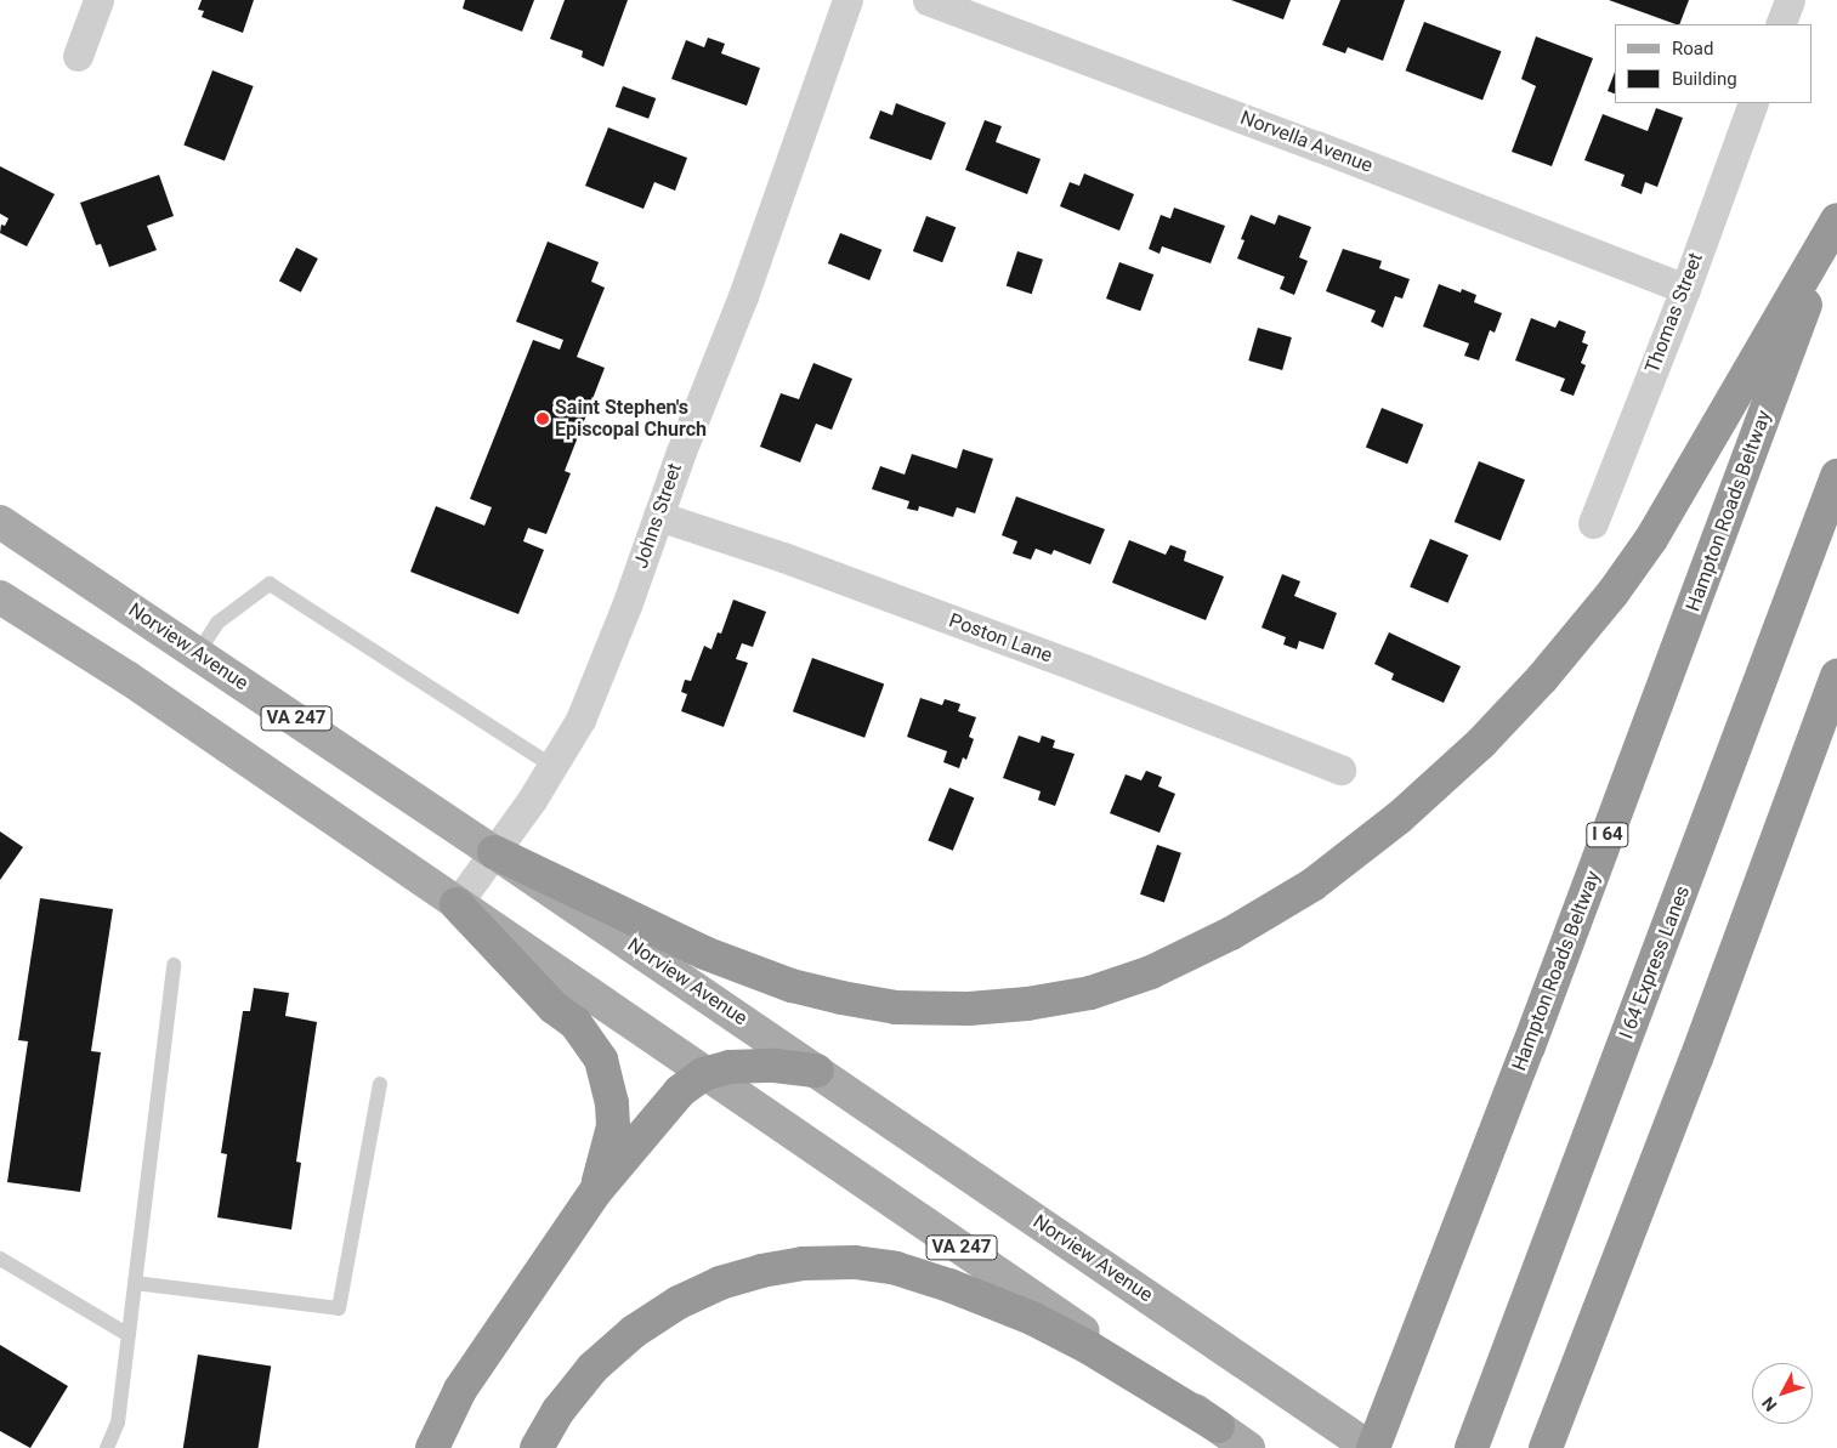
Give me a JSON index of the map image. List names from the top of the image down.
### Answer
{
  "streets": {
    "highway": ["Hampton Roads Beltway", "I 64", "I 64 Express Lanes"],
    "main road": ["Norview Avenue", "VA 247"],
    "street": [
      "Norvella Avenue",
      "Thomas Street",
      "Johns Street",
      "Poston Lane"
    ]
  },
  "crossings": [
    ["Norvella Avenue", "Thomas Street"],
    ["Hampton Roads Beltway", "Norview Avenue"],
    ["Johns Street", "Poston Lane"],
    ["Johns Street", "Norview Avenue"],
    ["Johns Street", "VA 247"]
  ],
  "places": ["Saint Stephen's Episcopal Church"],
  "legend": ["Road", "Building"],
  "north": "bottom left"
}
